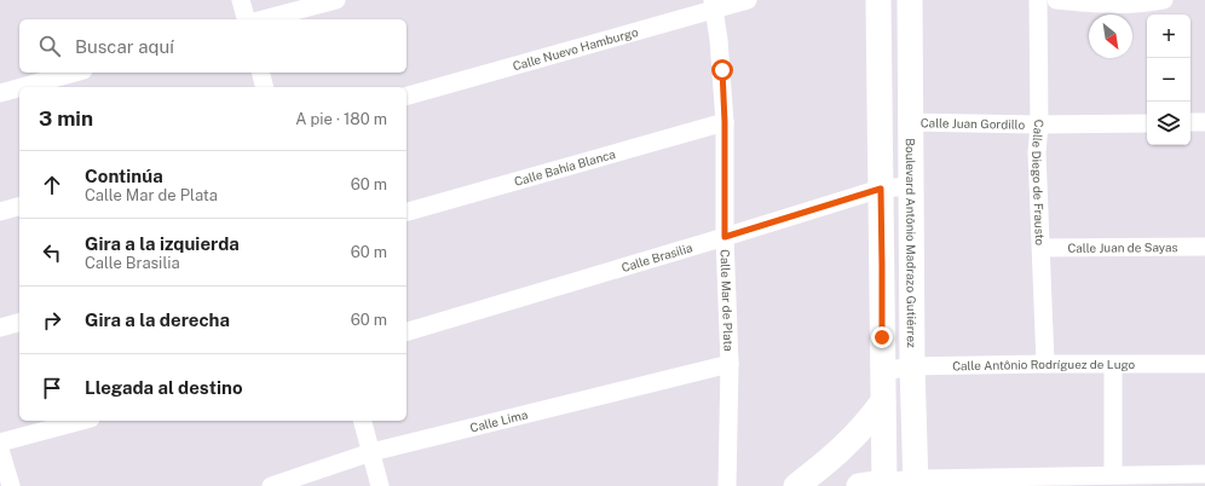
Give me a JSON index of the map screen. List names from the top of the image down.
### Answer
{
  "streets": {
    "street": [
      "Calle Nuevo Hamburgo",
      "Calle Juan Gordillo",
      "Calle Bahía Blanca",
      "Calle Diego de Frausto",
      "Boulevard Antônio Madrazo Gutiérrez",
      "Calle Juan de Sayas",
      "Calle Brasilia",
      "Calle Mar de Plata",
      "Calle Antônio Rodríguez de Lugo",
      "Calle Lima"
    ]
  },
  "crossings": [
    ["Calle Nuevo Hamburgo", "Calle Mar de Plata"],
    ["Calle Juan Gordillo", "Calle Diego de Frausto"],
    ["Calle Juan Gordillo", "Boulevard Antônio Madrazo Gutiérrez"],
    ["Calle Bahía Blanca", "Calle Mar de Plata"],
    ["Calle Diego de Frausto", "Calle Juan de Sayas"],
    ["Calle Diego de Frausto", "Calle Antônio Rodríguez de Lugo"],
    ["Boulevard Antônio Madrazo Gutiérrez", "Calle Brasilia"],
    ["Boulevard Antônio Madrazo Gutiérrez", "Calle Antônio Rodríguez de Lugo"],
    ["Calle Brasilia", "Calle Mar de Plata"],
    ["Calle Mar de Plata", "Calle Lima"]
  ],
  "north": "bottom right",
  "page": {
    "map_buttons": ["+", "−"],
    "search": "Buscar aquí",
    "heading": ["3 min", "A pie · 180 m"],
    "list": [
      ["Continúa", "Calle Mar de Plata", "60 m"],
      ["Gira a la izquierda", "Calle Brasilia", "60 m"],
      ["Gira a la derecha", "60 m"],
      "Llegada al destino"
    ]
  }
}
